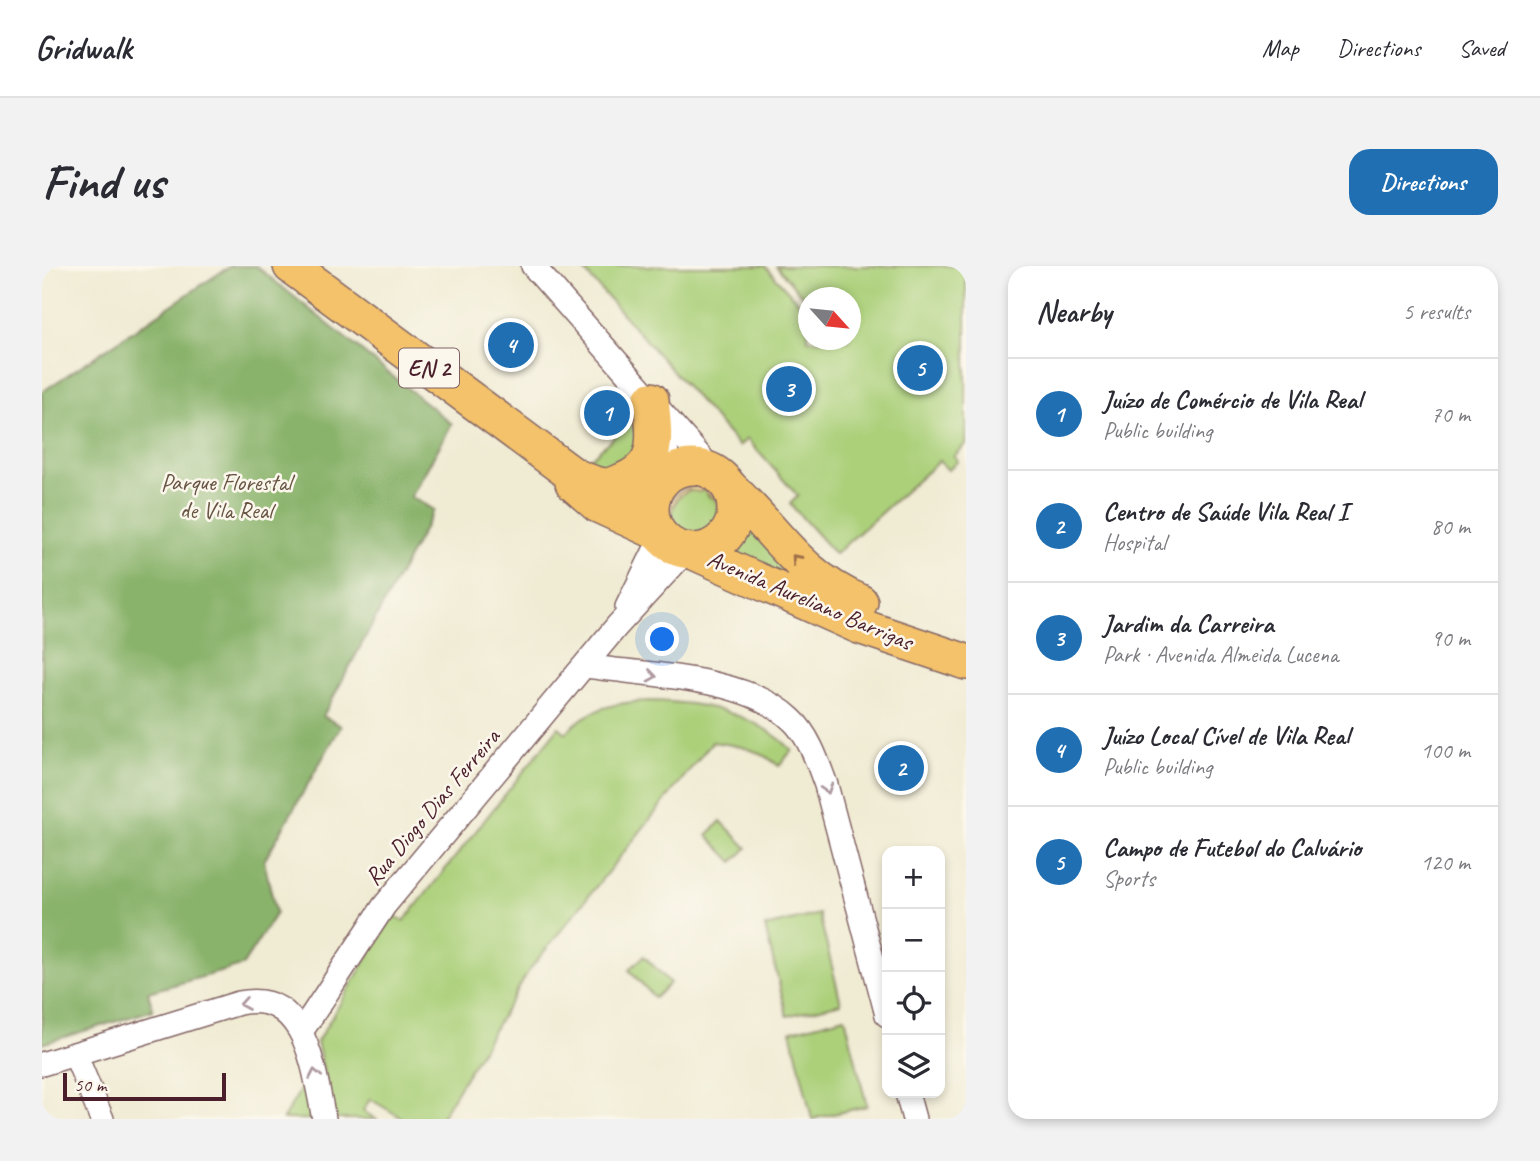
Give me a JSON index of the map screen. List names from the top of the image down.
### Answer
{
  "streets": {
    "main road": ["EN 2", "Avenida Aureliano Barrigas"],
    "street": ["Rua Diogo Dias Ferreira"]
  },
  "crossings": [
    ["EN 2", "Avenida Aureliano Barrigas"],
    ["EN 2", "Rua Diogo Dias Ferreira"],
    ["Avenida Aureliano Barrigas", "Rua Diogo Dias Ferreira"]
  ],
  "parks": ["Parque Florestal de Vila Real"],
  "scale_bar": "50 m",
  "north": "bottom right",
  "page": {
    "header": "Gridwalk",
    "nav": ["Map", "Directions", "Saved"],
    "buttons": "Directions",
    "title": "Find us",
    "heading": ["Nearby", "5 results"],
    "pins": [
      "4",
      "5",
      "3",
      "1",
      "2"
    ],
    "list": [
      {
        "mark": "1",
        "name": "Juízo de Comércio de Vila Real",
        "note": "Public building",
        "value": "70 m"
      },
      {
        "mark": "2",
        "name": "Centro de Saúde Vila Real I",
        "note": "Hospital",
        "value": "80 m"
      },
      {
        "mark": "3",
        "name": "Jardim da Carreira",
        "note": "Park · Avenida Almeida Lucena",
        "value": "90 m"
      },
      {
        "mark": "4",
        "name": "Juízo Local Cível de Vila Real",
        "note": "Public building",
        "value": "100 m"
      },
      {
        "mark": "5",
        "name": "Campo de Futebol do Calvário",
        "note": "Sports",
        "value": "120 m"
      }
    ],
    "map_buttons": ["+", "−"],
    "scale": "50 m"
  }
}
